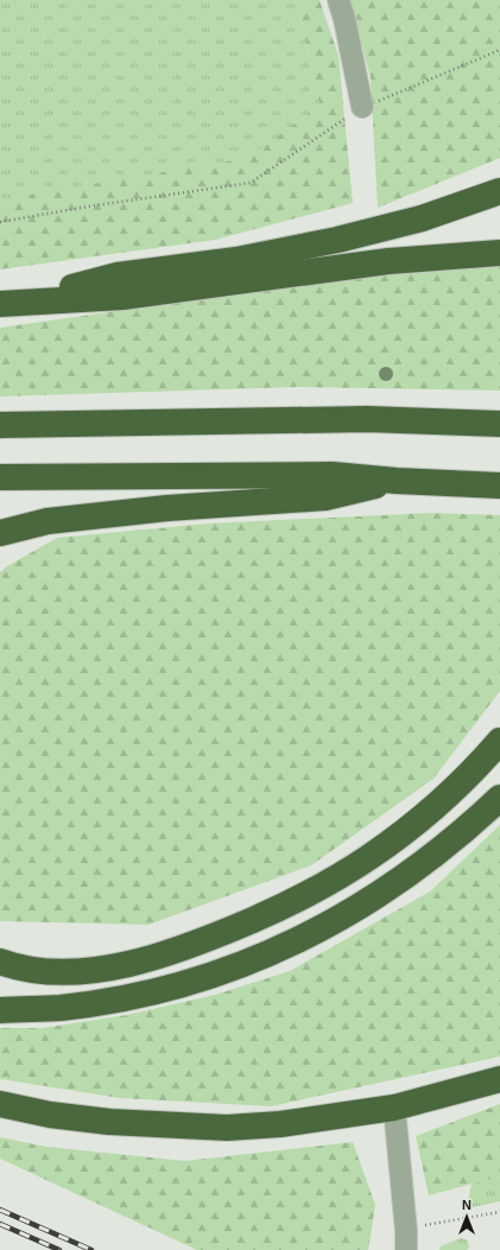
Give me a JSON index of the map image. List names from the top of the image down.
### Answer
{
  "north": "top"
}
